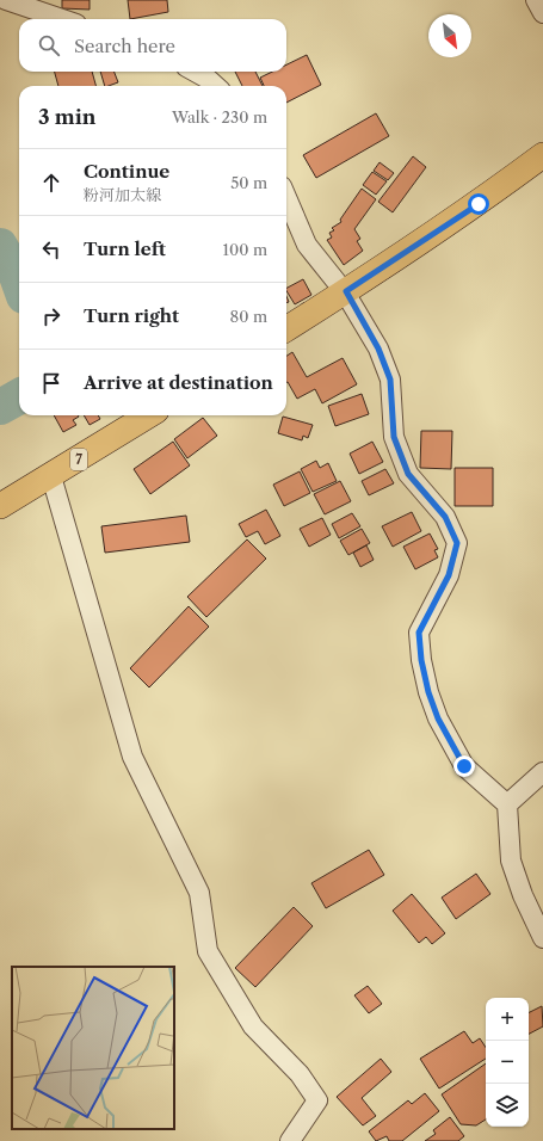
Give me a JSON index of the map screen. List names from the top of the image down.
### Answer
{
  "streets": {
    "main road": ["7"]
  },
  "north": "bottom right",
  "page": {
    "search": "Search here",
    "heading": ["3 min", "Walk · 230 m"],
    "list": [
      ["Continue", "粉河加太線", "50 m"],
      ["Turn left", "100 m"],
      ["Turn right", "80 m"],
      "Arrive at destination"
    ],
    "map_buttons": ["+", "−"]
  }
}
